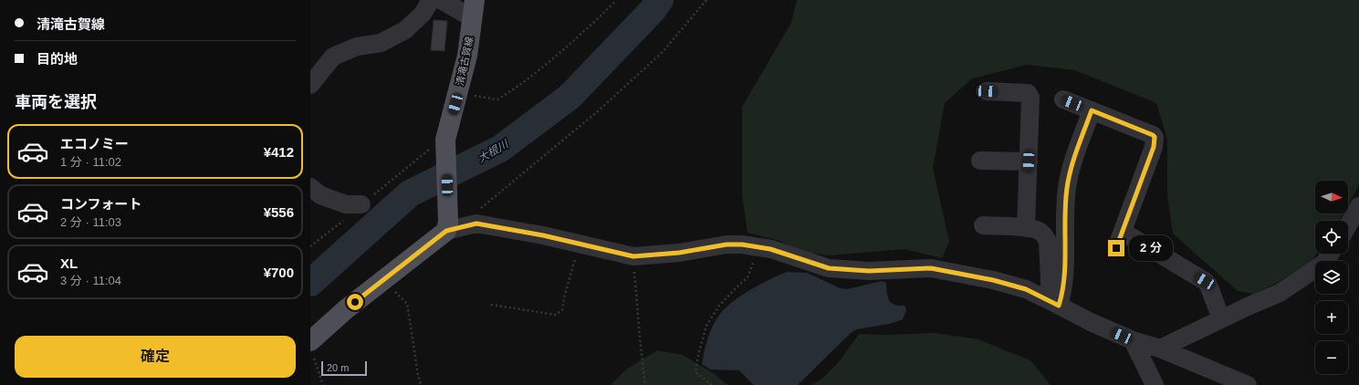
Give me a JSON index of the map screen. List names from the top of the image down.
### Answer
{
  "streets": {
    "main road": ["清滝古賀線"]
  },
  "water": ["大根川"],
  "scale_bar": "20 m",
  "north": "right",
  "page": {
    "banner": ["清滝古賀線", "目的地"],
    "heading": "車両を選択",
    "list": [
      {
        "name": "エコノミー",
        "note": "1 分 · 11:02",
        "value": "¥412"
      },
      {
        "name": "コンフォート",
        "note": "2 分 · 11:03",
        "value": "¥556"
      },
      {
        "name": "XL",
        "note": "3 分 · 11:04",
        "value": "¥700"
      }
    ],
    "map_buttons": ["+", "−"],
    "bubble": "2 分",
    "buttons": "確定",
    "scale": "20 m"
  }
}
